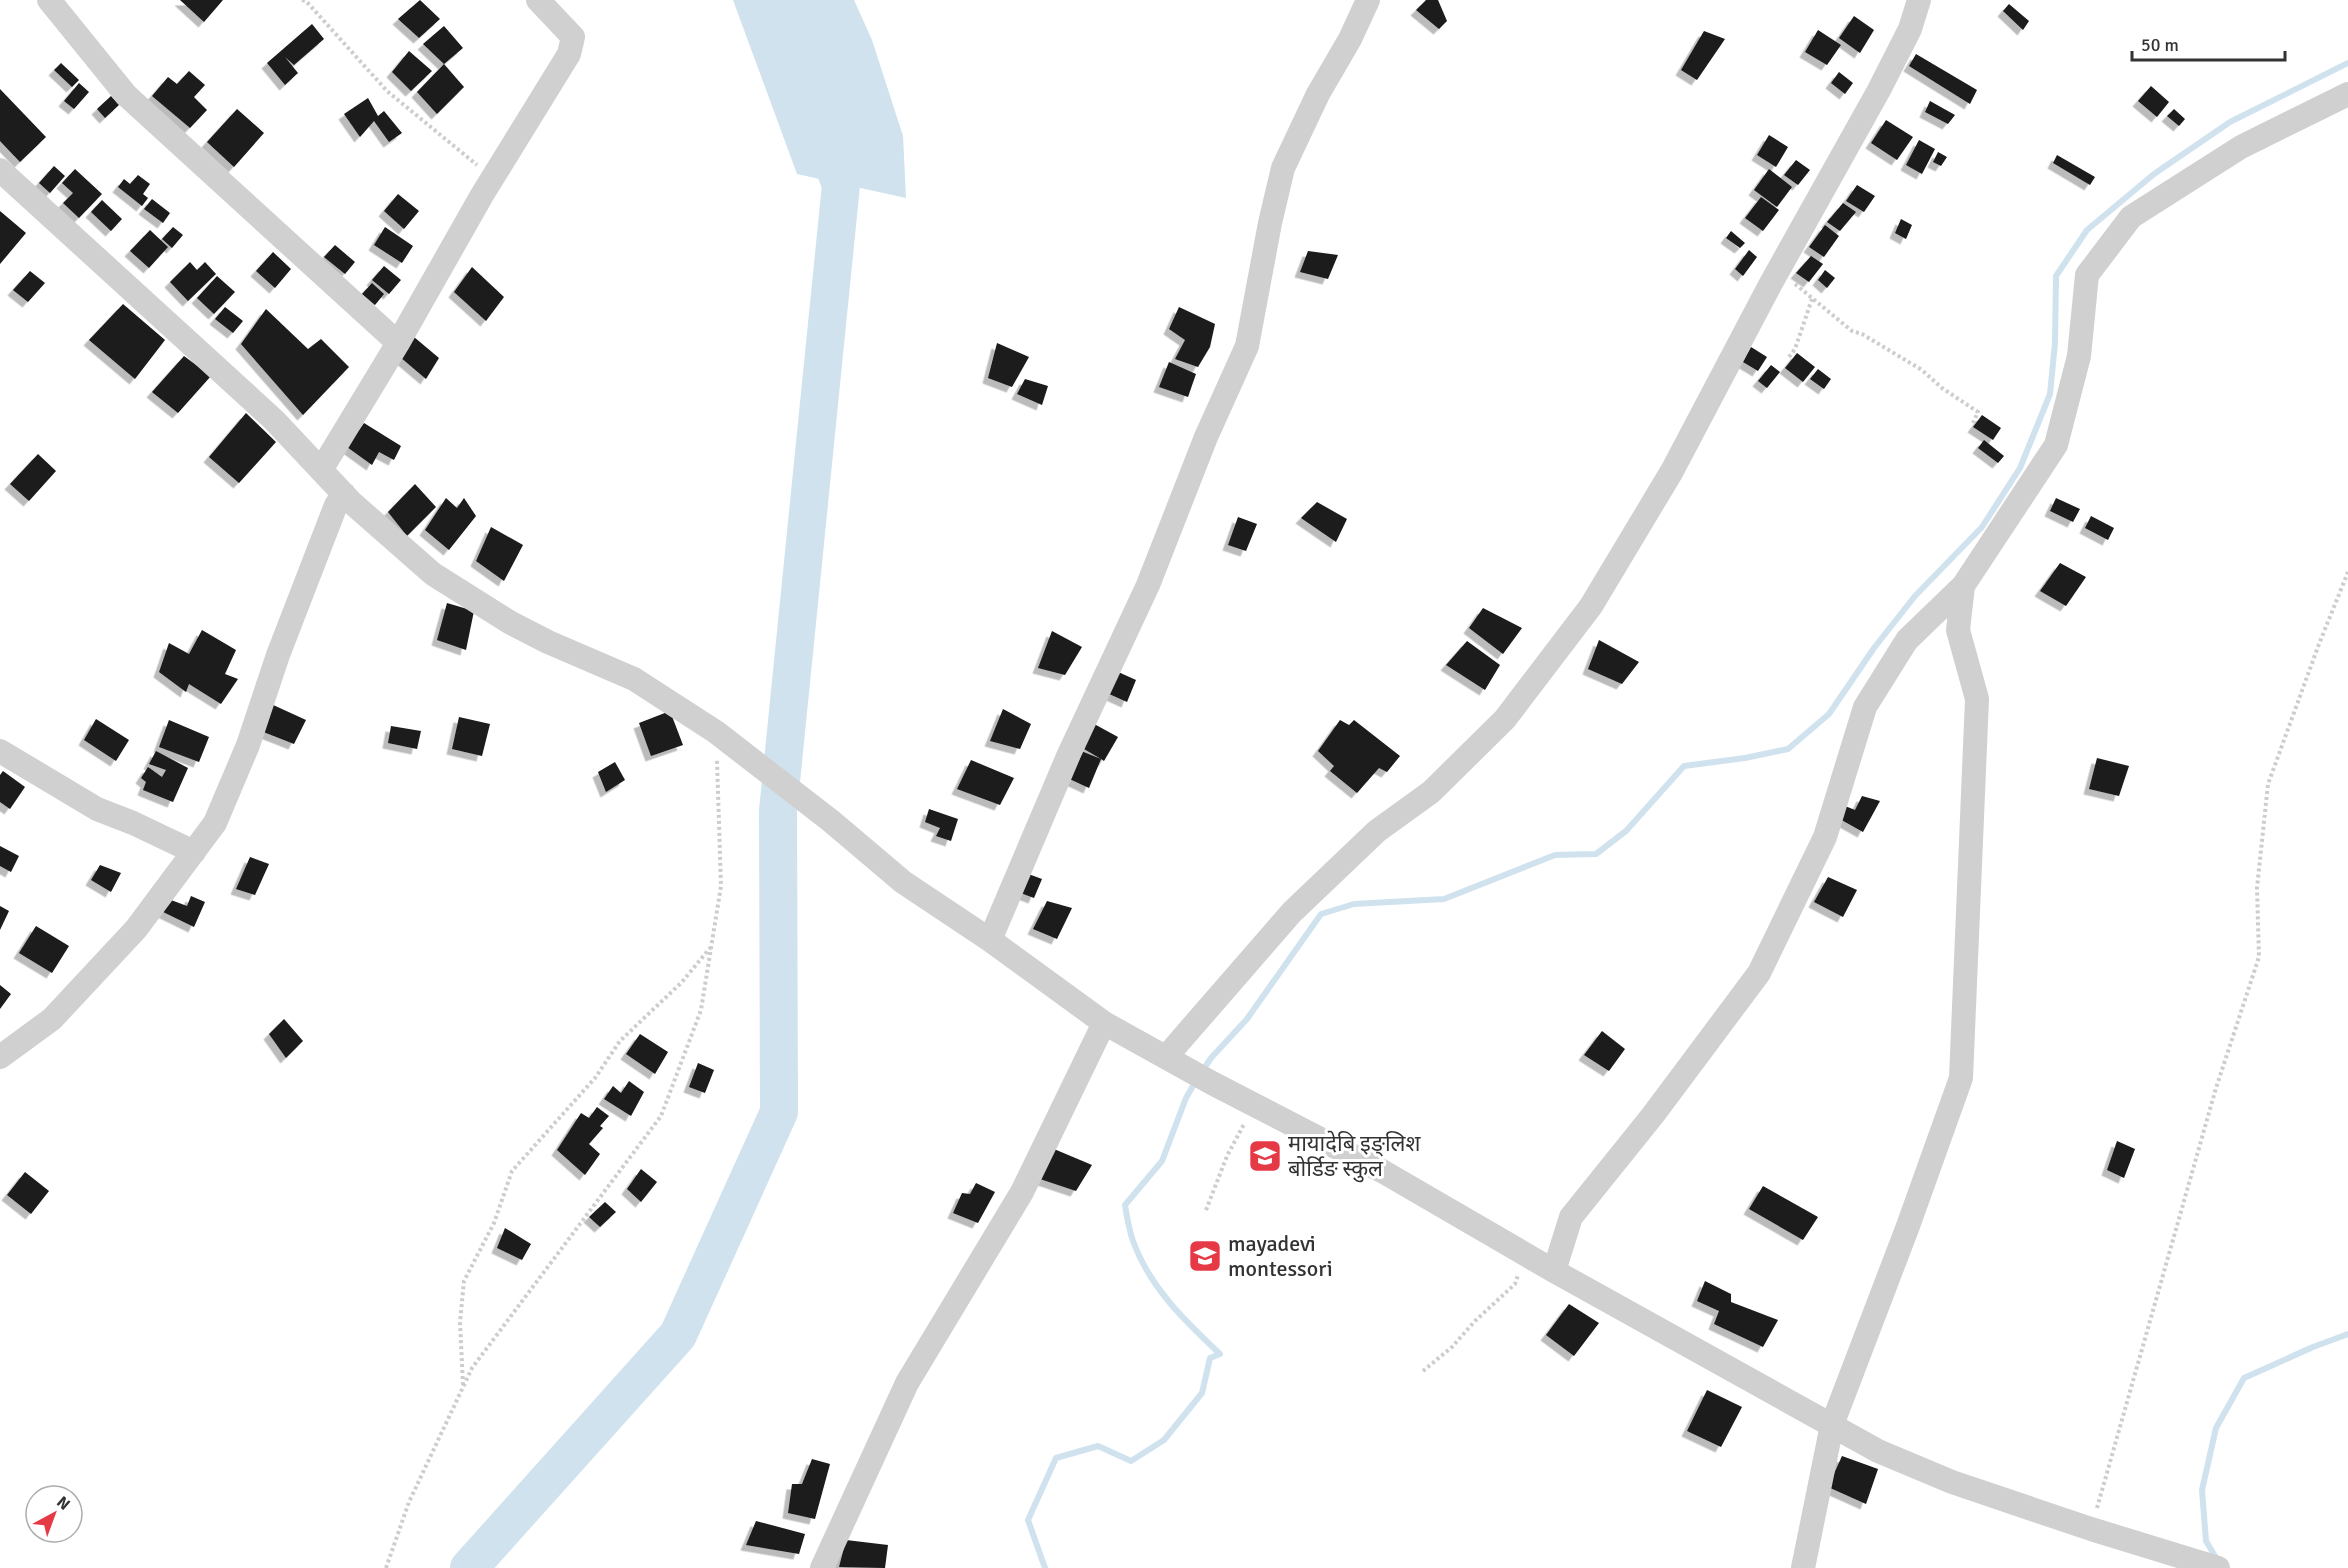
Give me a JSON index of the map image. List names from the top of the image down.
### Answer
{
  "places": {
    "school or university": ["मायादेबि इङ्लिश बोर्डिङ स्कुल", "mayadevi montessori"]
  },
  "scale_bar": "50 m",
  "north": "top right"
}
